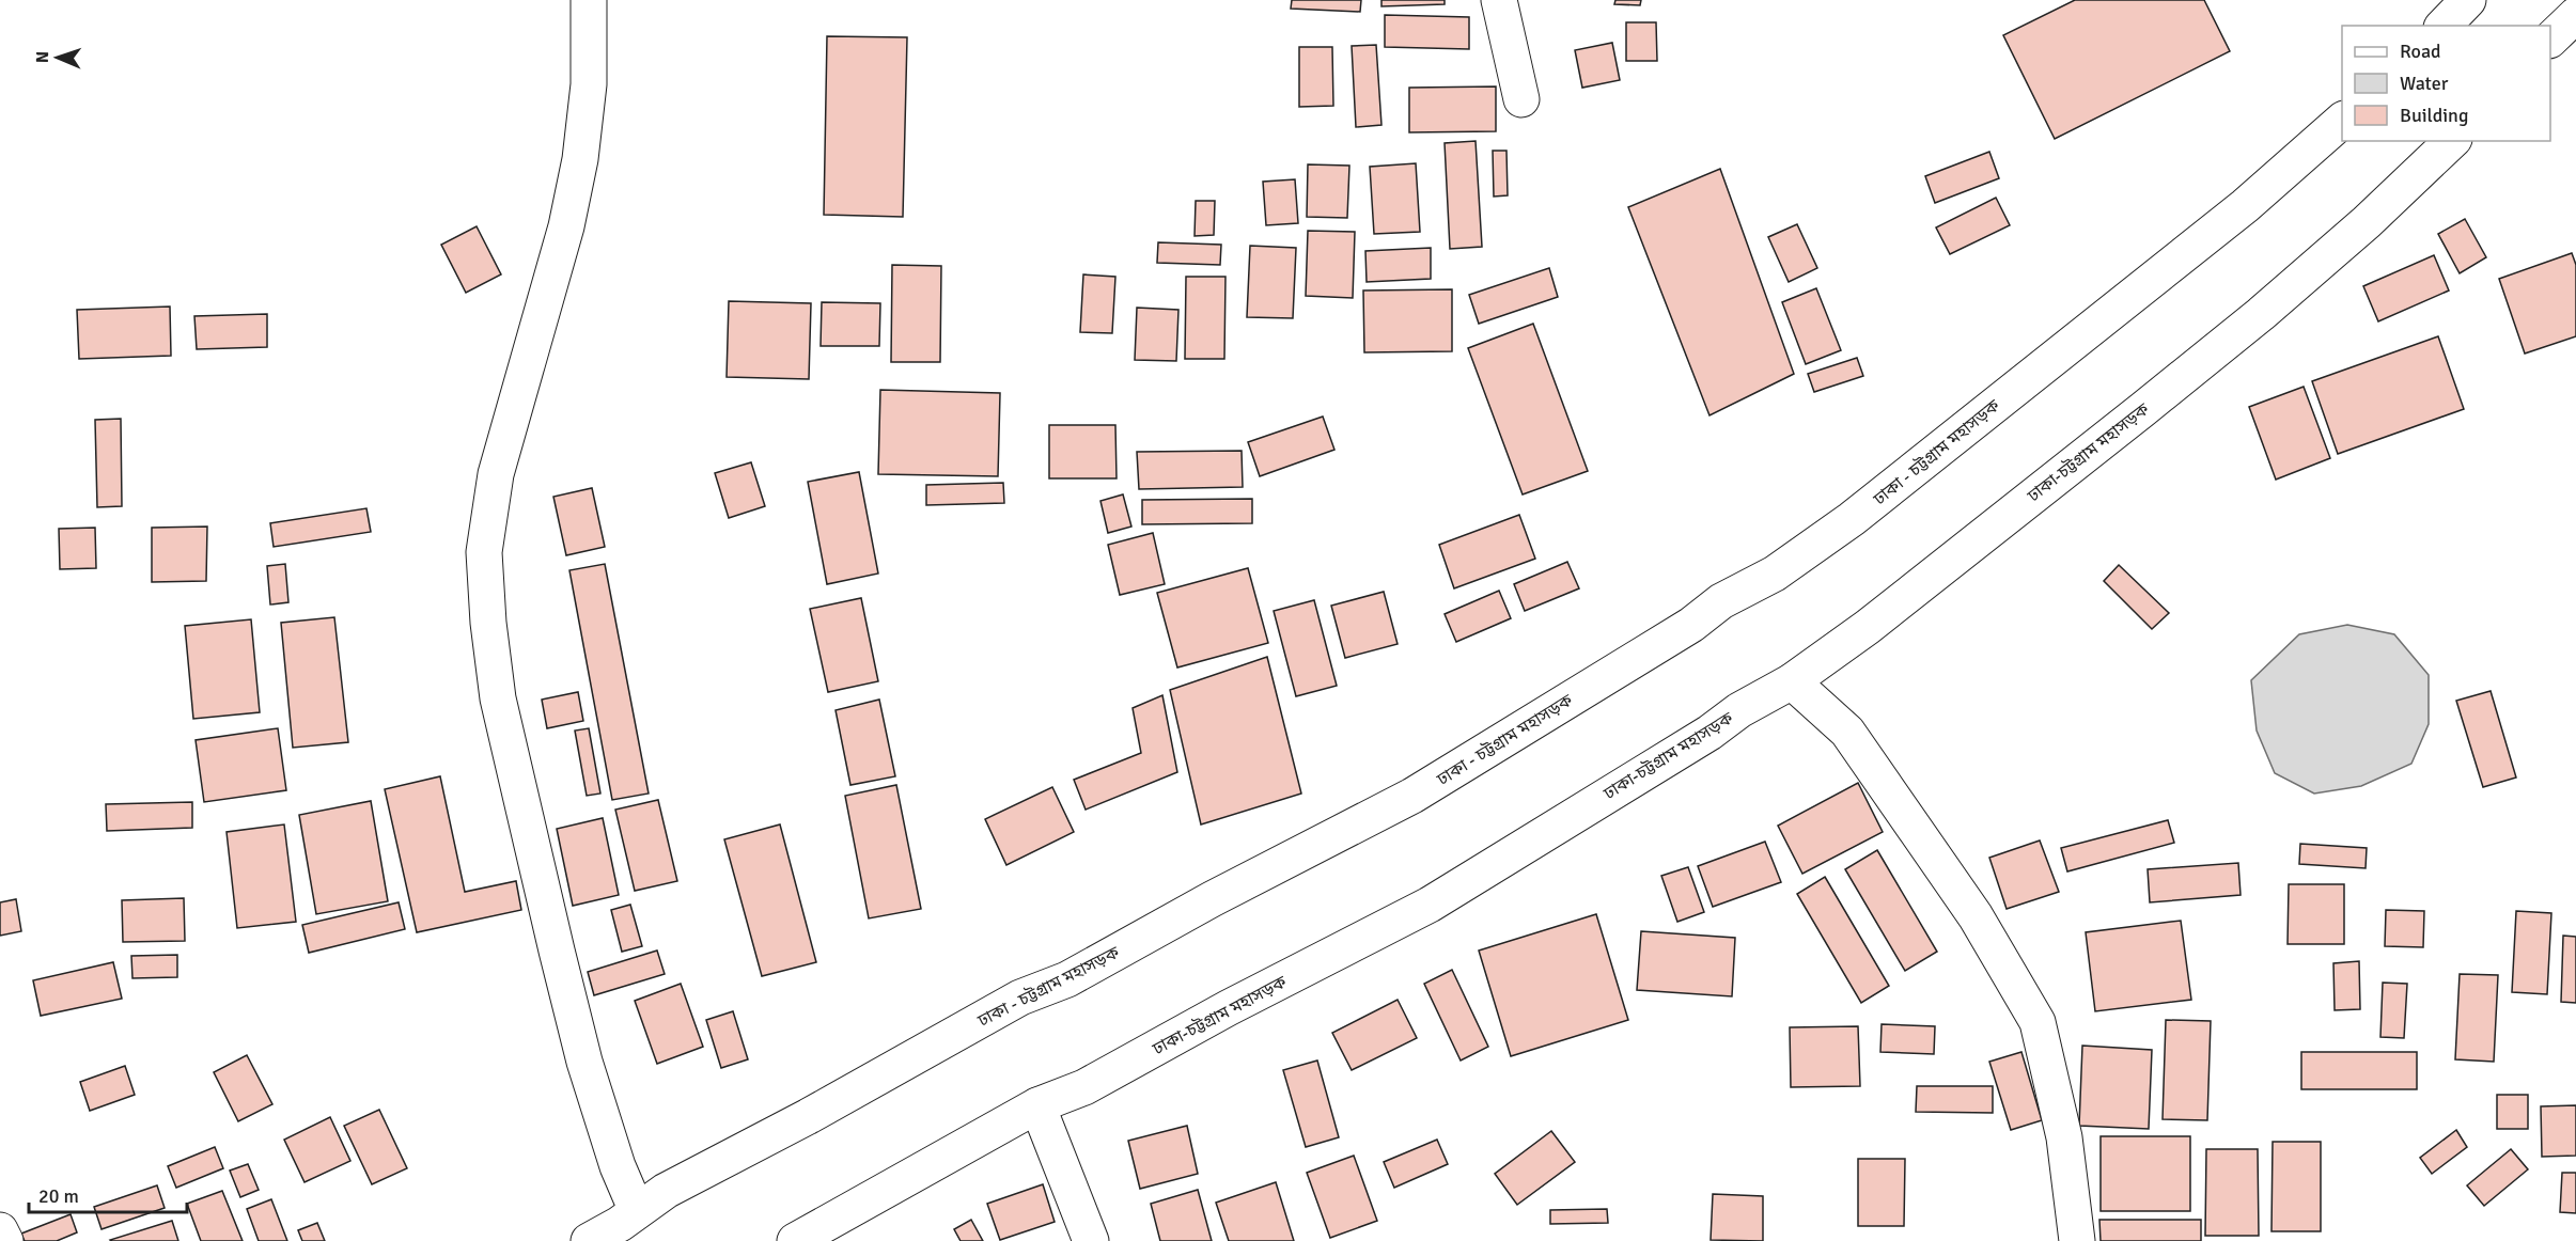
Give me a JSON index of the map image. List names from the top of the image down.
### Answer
{
  "streets": {
    "main road": ["ঢাকা - চট্টগ্রাম মহাসড়ক", "ঢাকা-চট্টগ্রাম মহাসড়ক"]
  },
  "legend": ["Road", "Water", "Building"],
  "scale_bar": "20 m",
  "north": "left"
}
